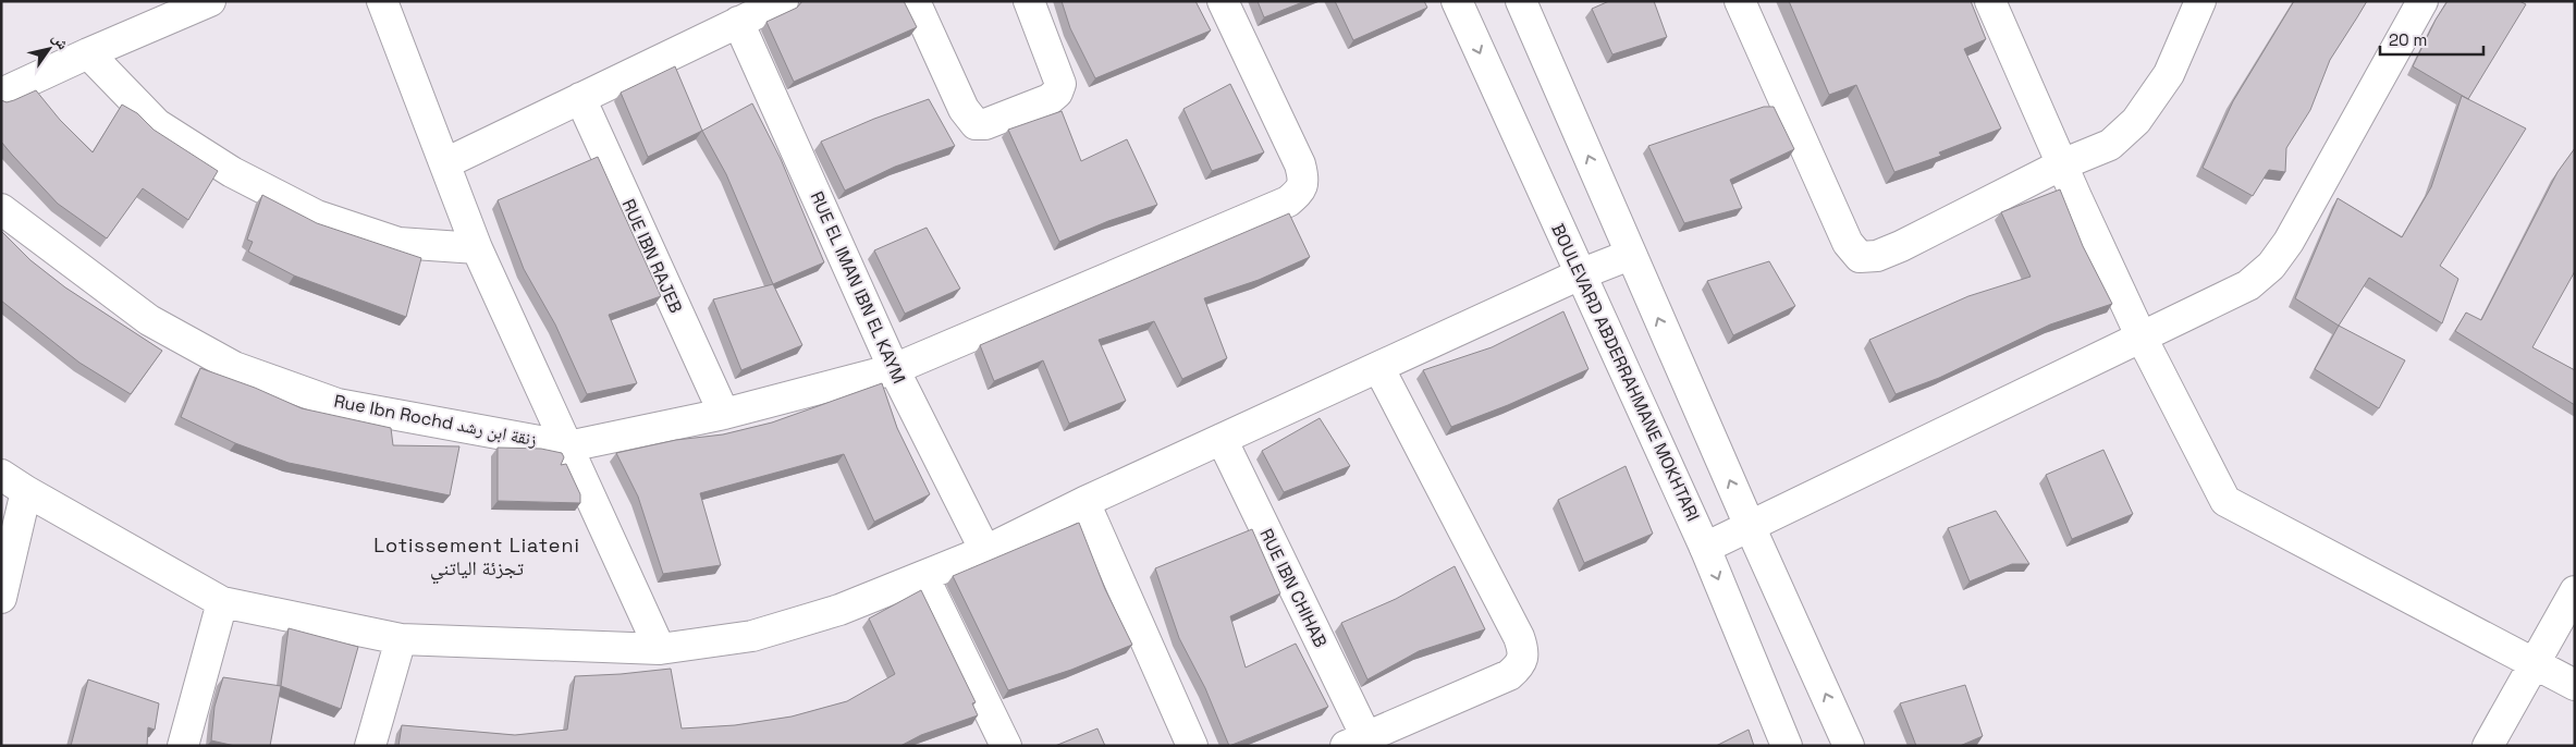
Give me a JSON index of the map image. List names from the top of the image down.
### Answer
{
  "streets": {
    "street": [
      "RUE IBN RAJEB",
      "RUE EL IMAN IBN EL KAYM",
      "BOULEVARD ABDERRAHMANE MOKHTARI",
      "Rue Ibn Rochd زنقة ابن رشد",
      "RUE IBN CHIHAB"
    ]
  },
  "crossings": [
    ["RUE IBN RAJEB", "Rue Ibn Rochd زنقة ابن رشد"],
    ["RUE EL IMAN IBN EL KAYM", "Rue Ibn Rochd زنقة ابن رشد"]
  ],
  "districts": ["Lotissement Liateni تجزئة الياتني"],
  "scale_bar": "20 m",
  "north": "top right"
}
